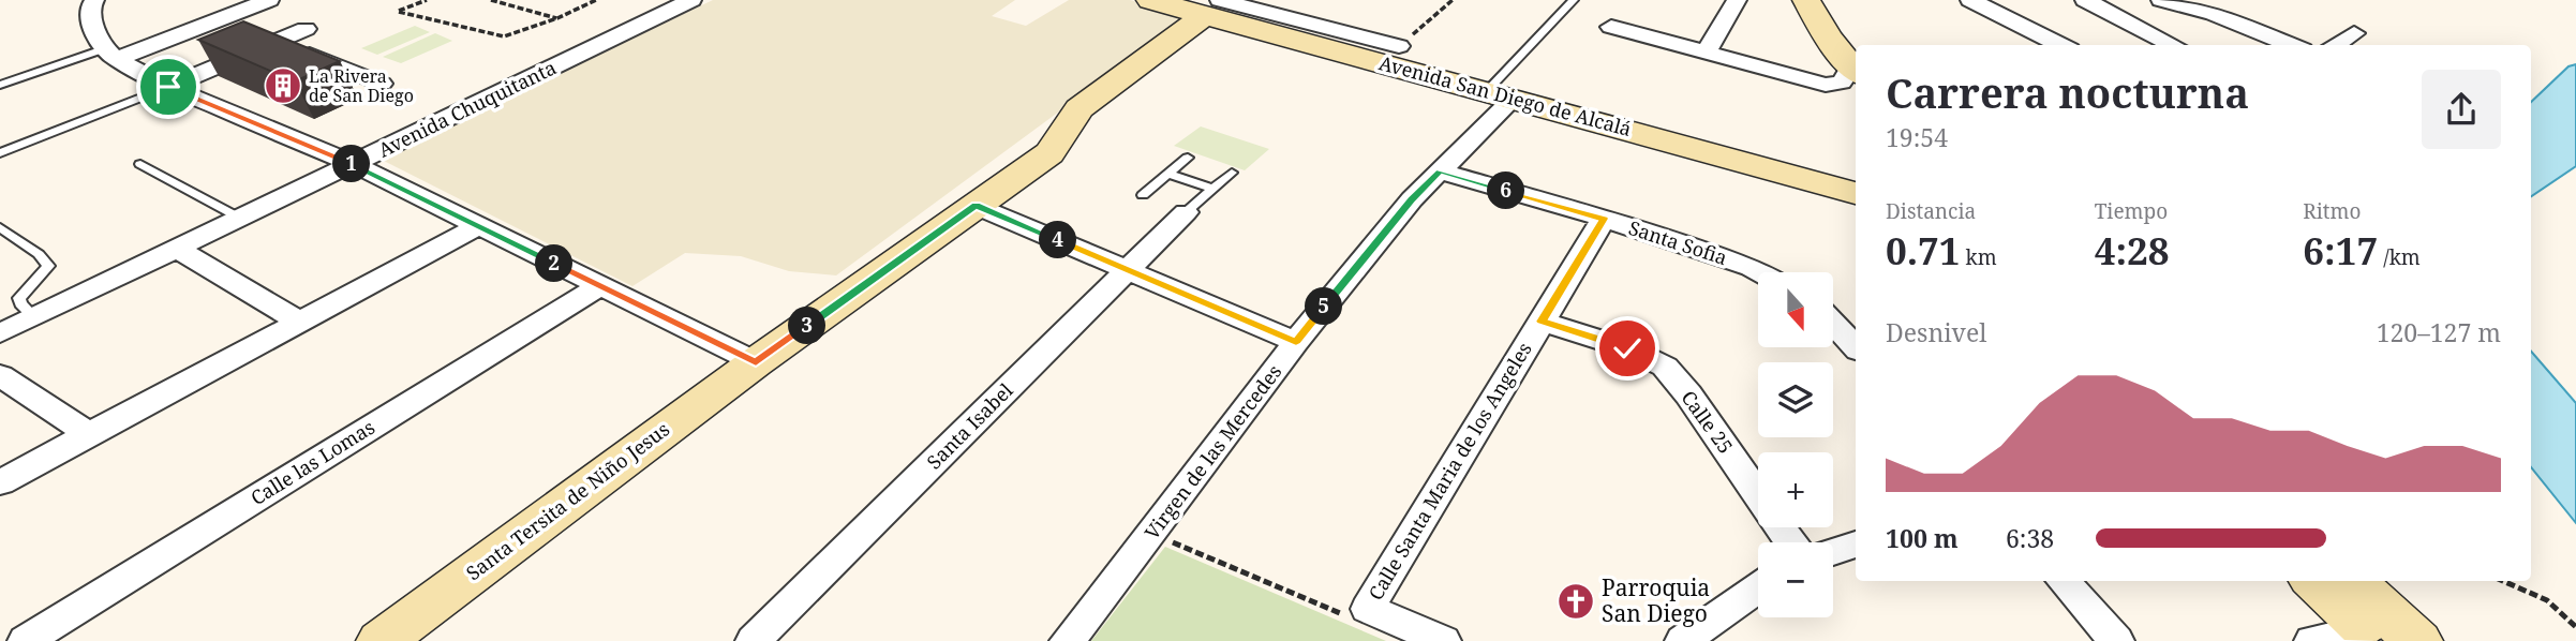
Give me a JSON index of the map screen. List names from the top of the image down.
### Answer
{
  "streets": {
    "street": [
      "Avenida San Diego de Alcalá",
      "Avenida Chuquitanta",
      "Santa Sofia",
      "Calle 25",
      "Santa Isabel",
      "Virgen de las Mercedes",
      "Calle las Lomas",
      "Calle Santa Maria de los Angeles",
      "Santa Tersita de Niño Jesus"
    ]
  },
  "crossings": [
    ["Avenida San Diego de Alcalá", "Virgen de las Mercedes"],
    ["Avenida San Diego de Alcalá", "Santa Tersita de Niño Jesus"],
    ["Santa Sofia", "Virgen de las Mercedes"],
    ["Santa Sofia", "Calle Santa Maria de los Angeles"],
    ["Calle 25", "Calle Santa Maria de los Angeles"]
  ],
  "places": {
    "building": ["La Rivera de San Diego"],
    "church": ["Parroquia San Diego"]
  },
  "north": "bottom",
  "page": {
    "heading": ["Carrera nocturna", "19:54"],
    "pins": [
      "1",
      "6",
      "4",
      "2",
      "5",
      "3"
    ],
    "stats": [
      ["Distancia", "0.71 km"],
      ["Tiempo", "4:28"],
      ["Ritmo", "6:17 /km"]
    ],
    "map_buttons": ["+", "−"],
    "chart": ["Desnivel", "120–127 m"],
    "list": [
      {
        "name": "100 m",
        "note": "6:38"
      }
    ]
  }
}
